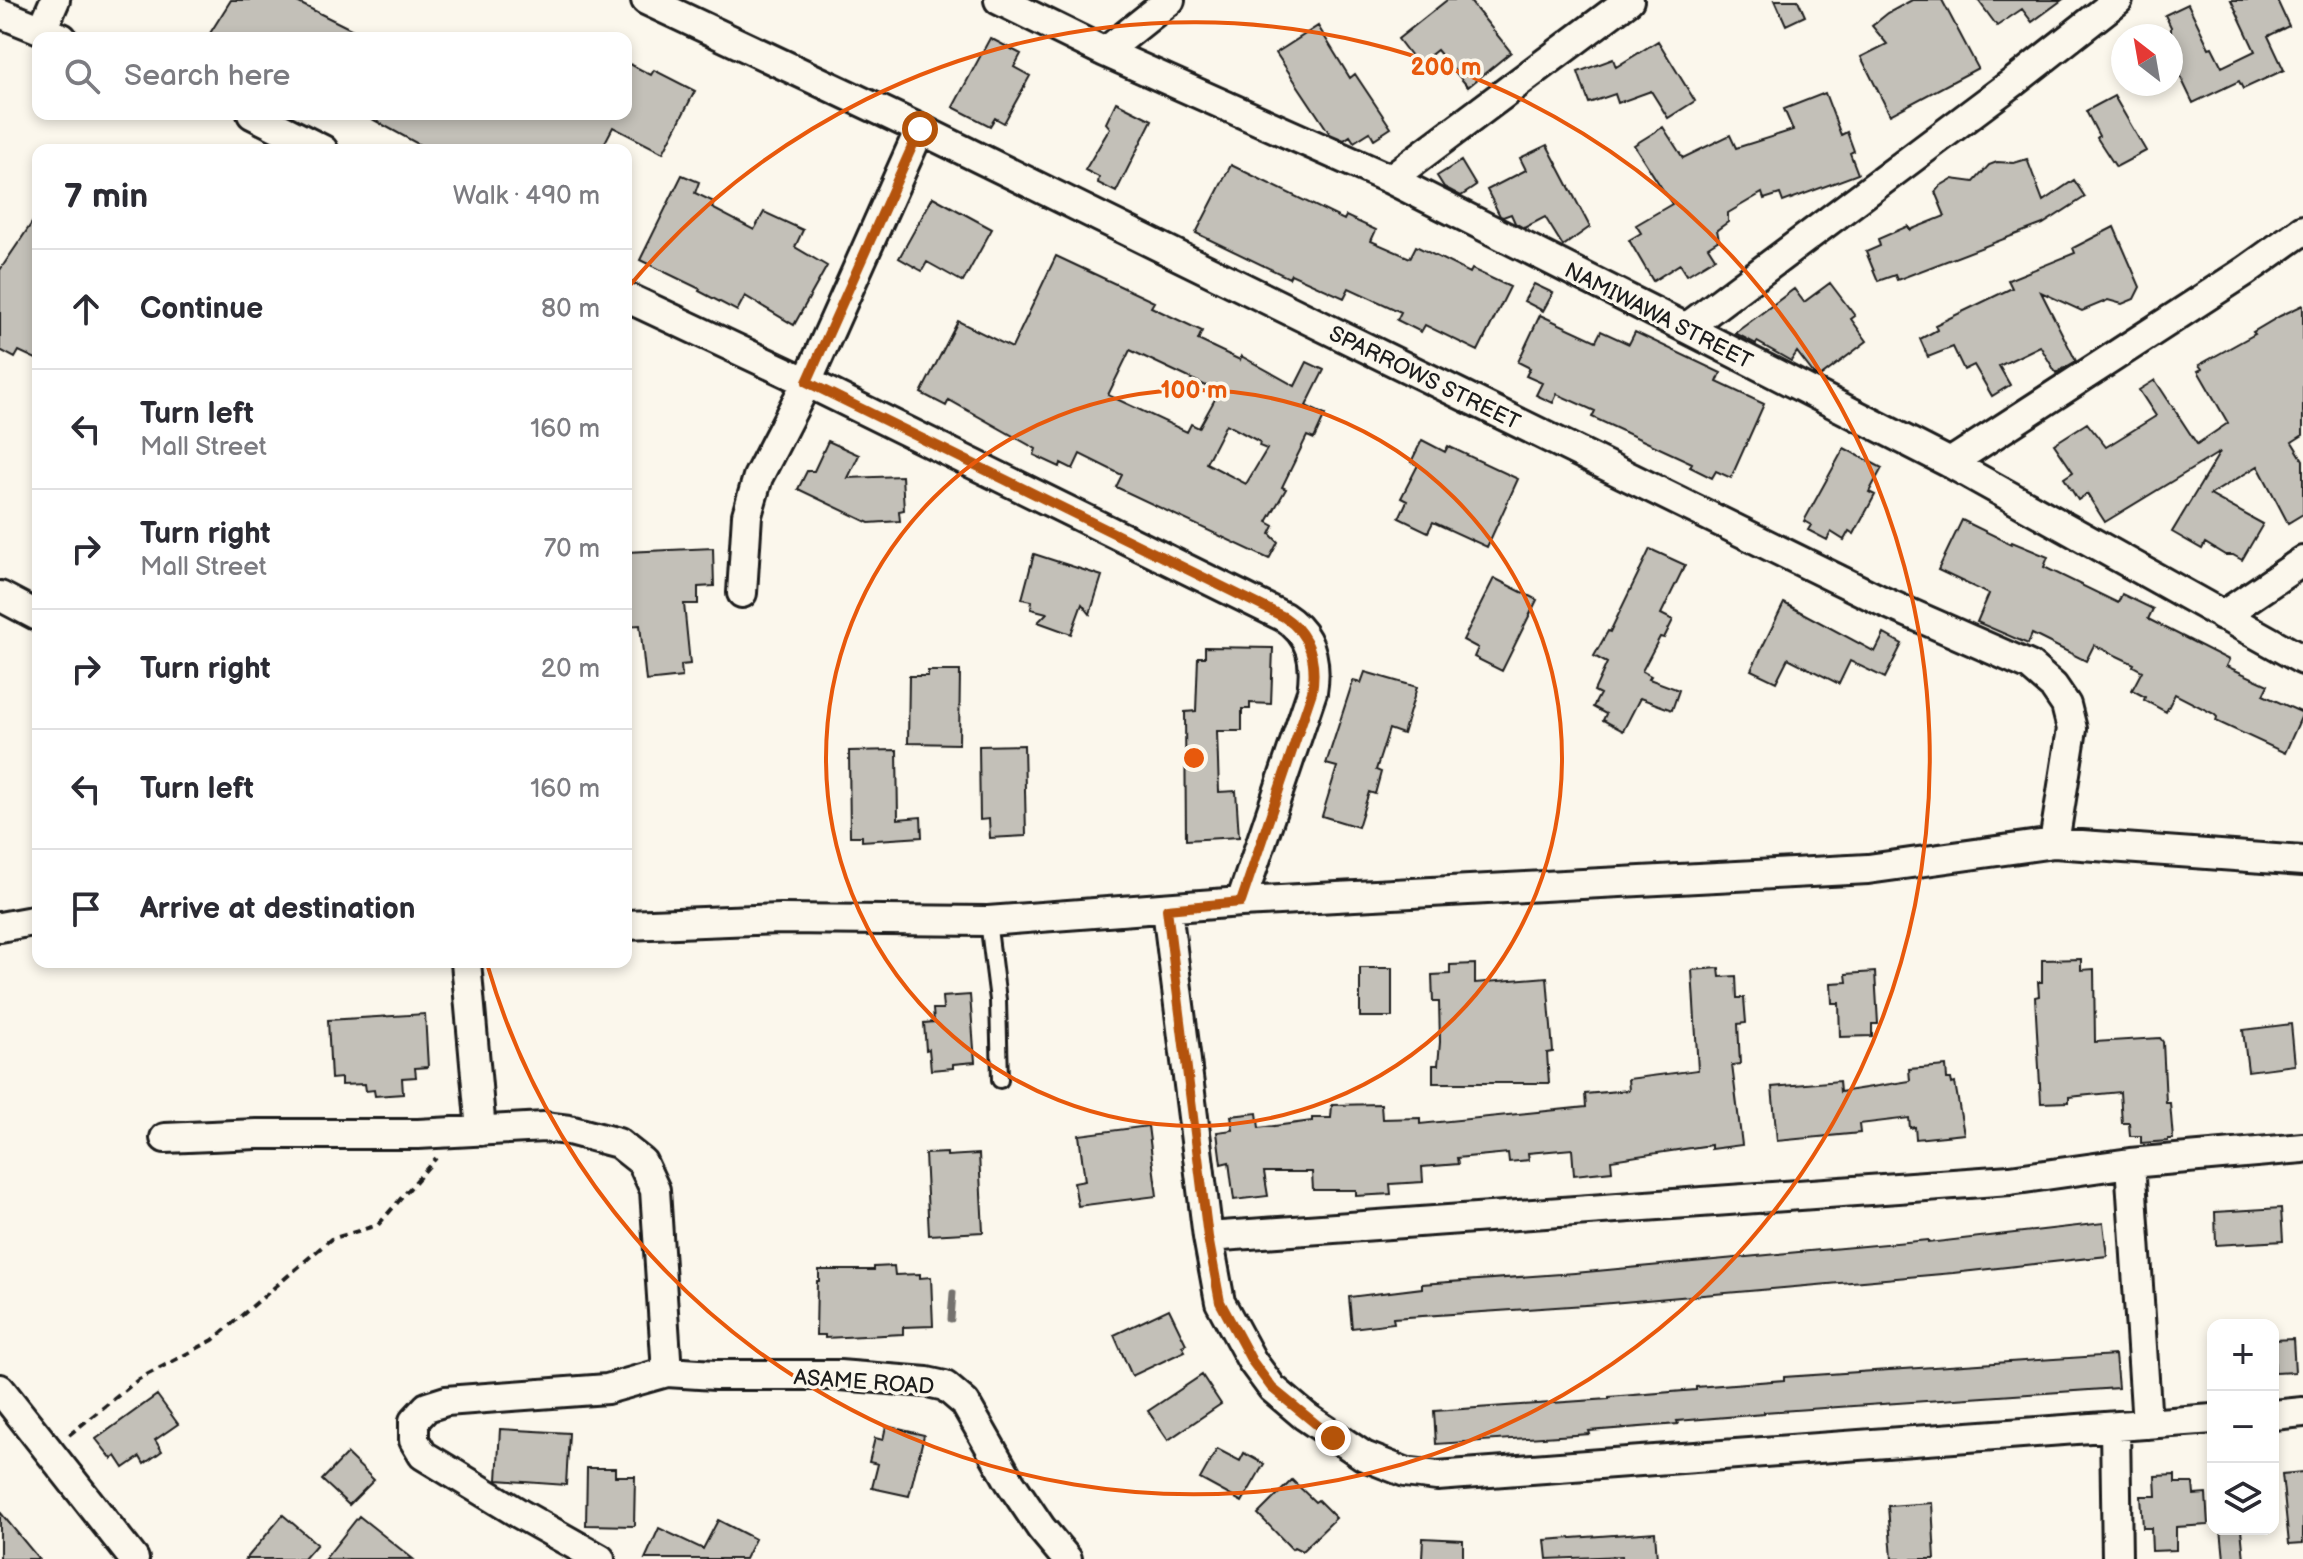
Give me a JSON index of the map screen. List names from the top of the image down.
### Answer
{
  "streets": {
    "street": ["NAMIWAWA STREET", "SPARROWS STREET", "ASAME ROAD"]
  },
  "north": "top left",
  "page": {
    "search": "Search here",
    "heading": ["7 min", "Walk · 490 m"],
    "list": [
      ["Continue", "80 m"],
      ["Turn left", "Mall Street", "160 m"],
      ["Turn right", "Mall Street", "70 m"],
      ["Turn right", "20 m"],
      ["Turn left", "160 m"],
      "Arrive at destination"
    ],
    "map_buttons": ["+", "−"]
  },
  "rings": ["200 m", "100 m"]
}
